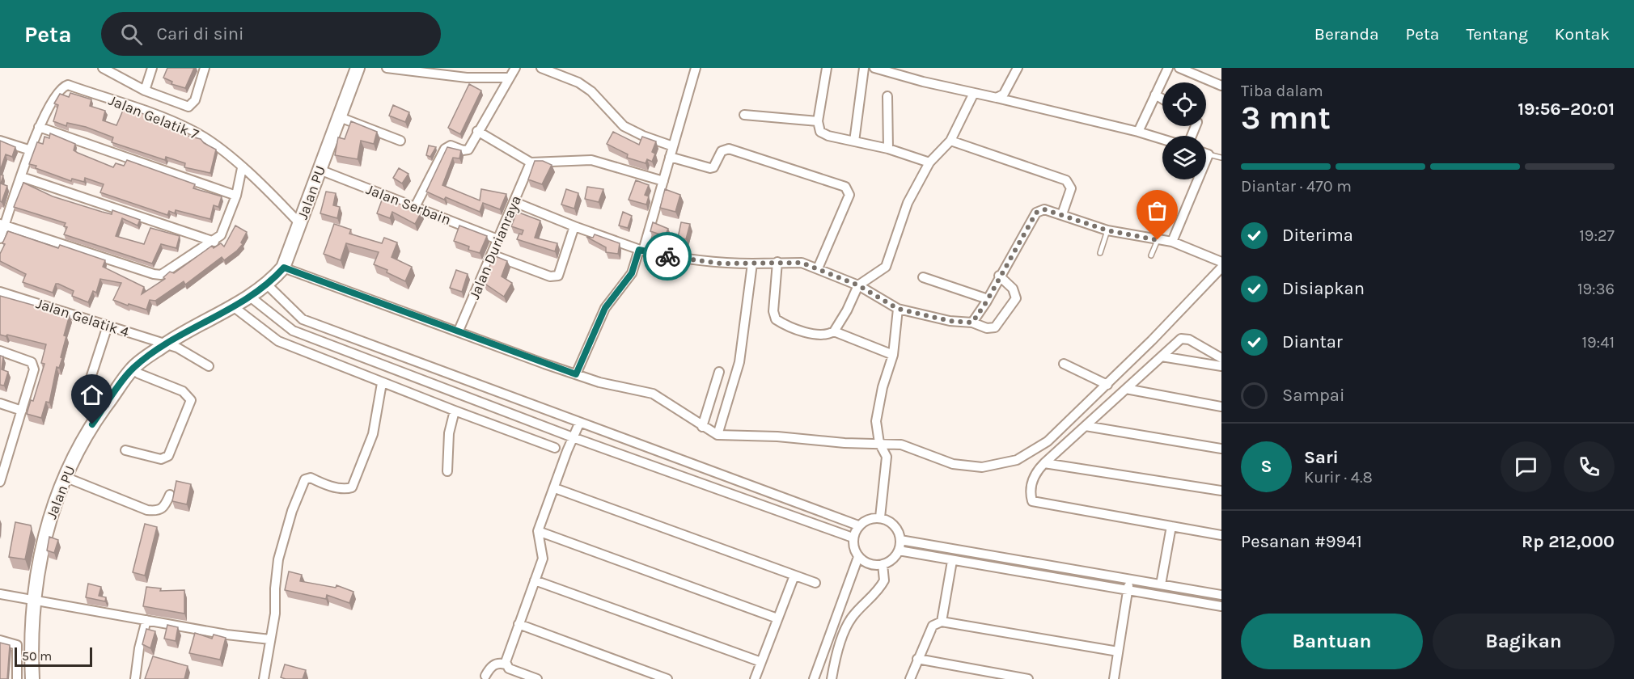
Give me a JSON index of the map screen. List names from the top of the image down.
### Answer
{
  "streets": {
    "street": [
      "Jalan Gelatik 7",
      "Jalan PU",
      "Jalan Serbain",
      "Jalan Durianraya",
      "Jalan Gelatik 4"
    ]
  },
  "crossings": [
    ["Jalan Gelatik 7", "Jalan PU"],
    ["Jalan PU", "Jalan Serbain"],
    ["Jalan PU", "Jalan Gelatik 4"],
    ["Jalan Serbain", "Jalan Durianraya"]
  ],
  "scale_bar": "50 m",
  "page": {
    "header": "Peta",
    "search": "Cari di sini",
    "nav": [
      "Beranda",
      "Peta",
      "Tentang",
      "Kontak"
    ],
    "heading": ["3 mnt", "Tiba dalam", "19:56–20:01"],
    "panel": [
      "Sari",
      "Kurir · 4.8",
      "Pesanan #9941",
      "Rp 212,000"
    ],
    "bar": "Diantar · 470 m",
    "list": [
      ["Diterima", "19:27"],
      ["Disiapkan", "19:36"],
      ["Diantar", "19:41"],
      "Sampai"
    ],
    "round": "S",
    "buttons": ["Bantuan", "Bagikan"],
    "scale": "50 m"
  }
}
